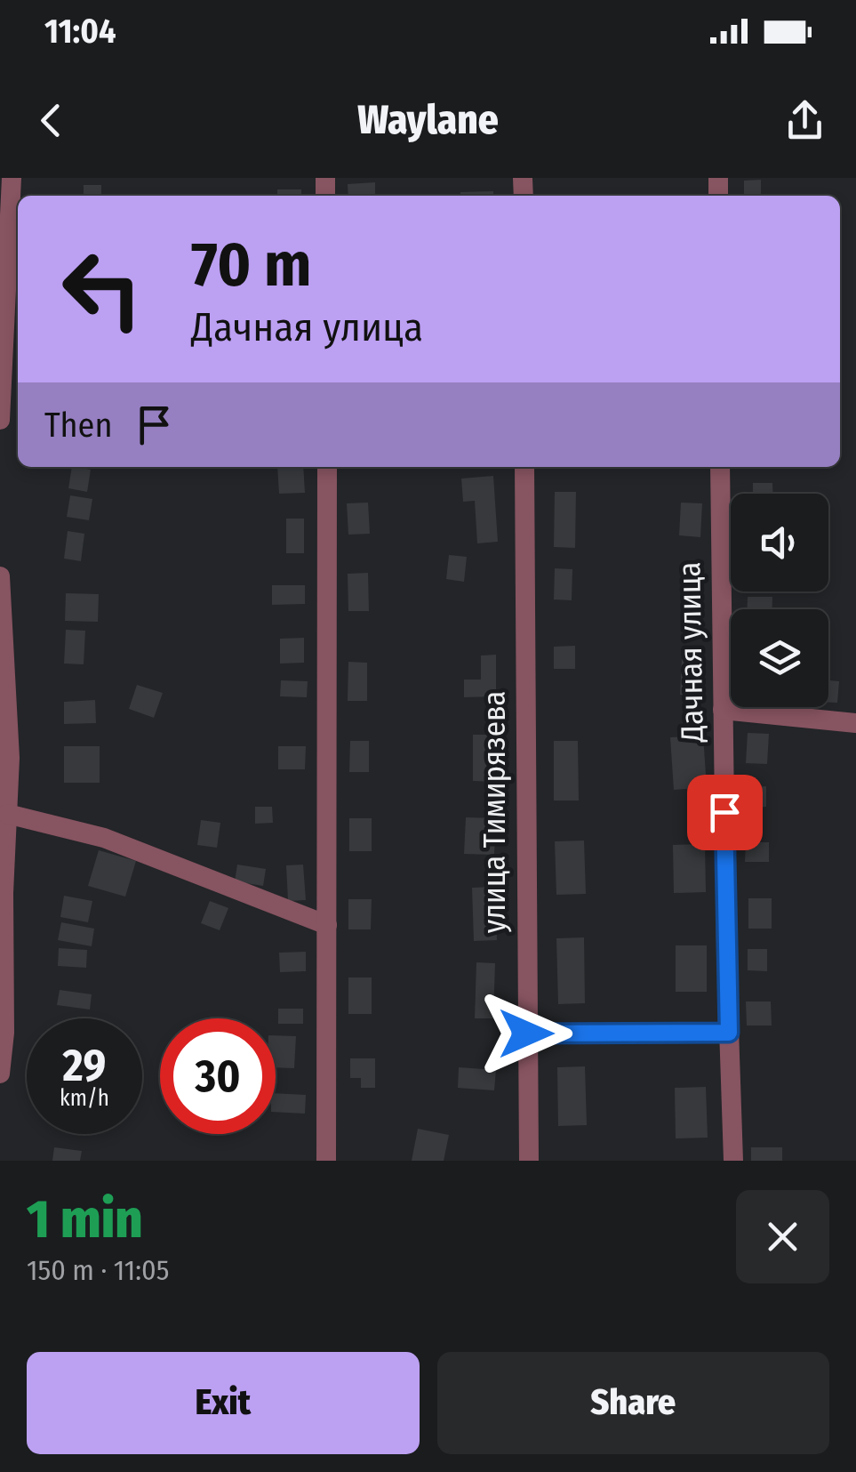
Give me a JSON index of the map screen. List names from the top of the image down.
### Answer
{
  "streets": {
    "street": ["Дачная улица", "улица Тимирязева"]
  },
  "page": {
    "status": "11:04",
    "header": "Waylane",
    "turn": ["70 m", "Дачная улица"],
    "then": "Then",
    "speed": "29 km/h",
    "limit": "30",
    "heading": ["1 min", "150 m · 11:05"],
    "buttons": ["Exit", "Share"]
  }
}
